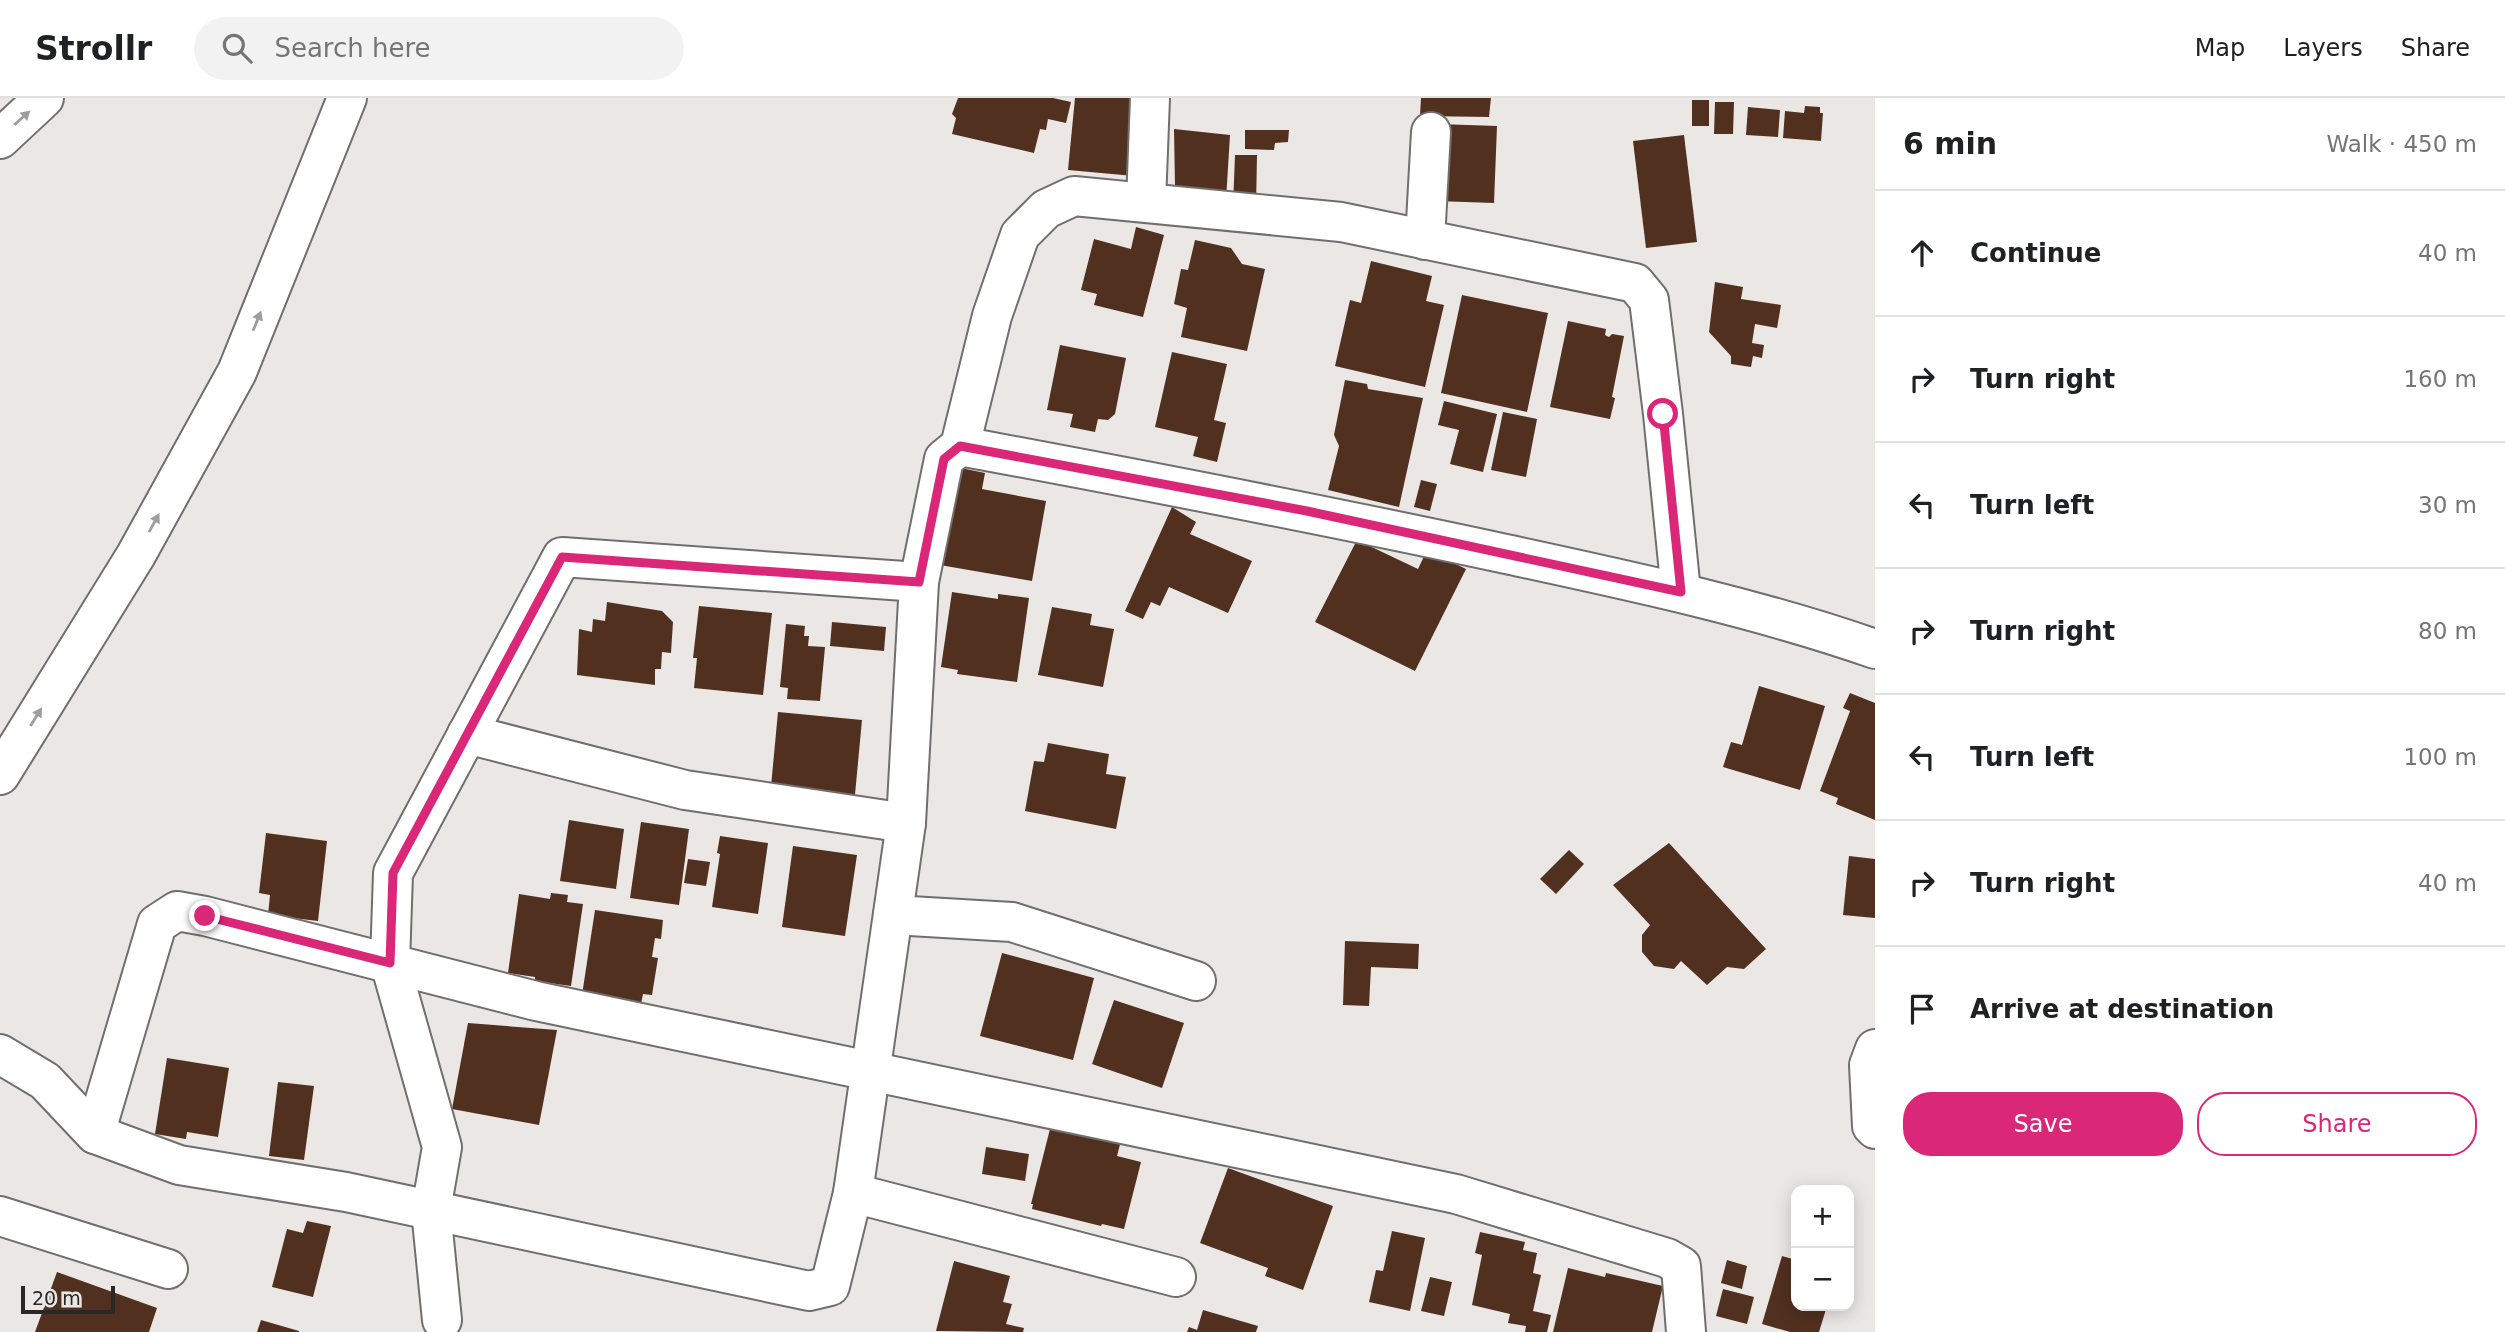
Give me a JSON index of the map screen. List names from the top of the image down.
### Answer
{
  "scale_bar": "20 m",
  "page": {
    "header": "Strollr",
    "search": "Search here",
    "nav": ["Map", "Layers", "Share"],
    "heading": ["6 min", "Walk · 450 m"],
    "list": [
      ["Continue", "40 m"],
      ["Turn right", "160 m"],
      ["Turn left", "30 m"],
      ["Turn right", "80 m"],
      ["Turn left", "100 m"],
      ["Turn right", "40 m"],
      "Arrive at destination"
    ],
    "buttons": ["Save", "Share"],
    "map_buttons": ["+", "−"],
    "scale": "20 m"
  }
}
